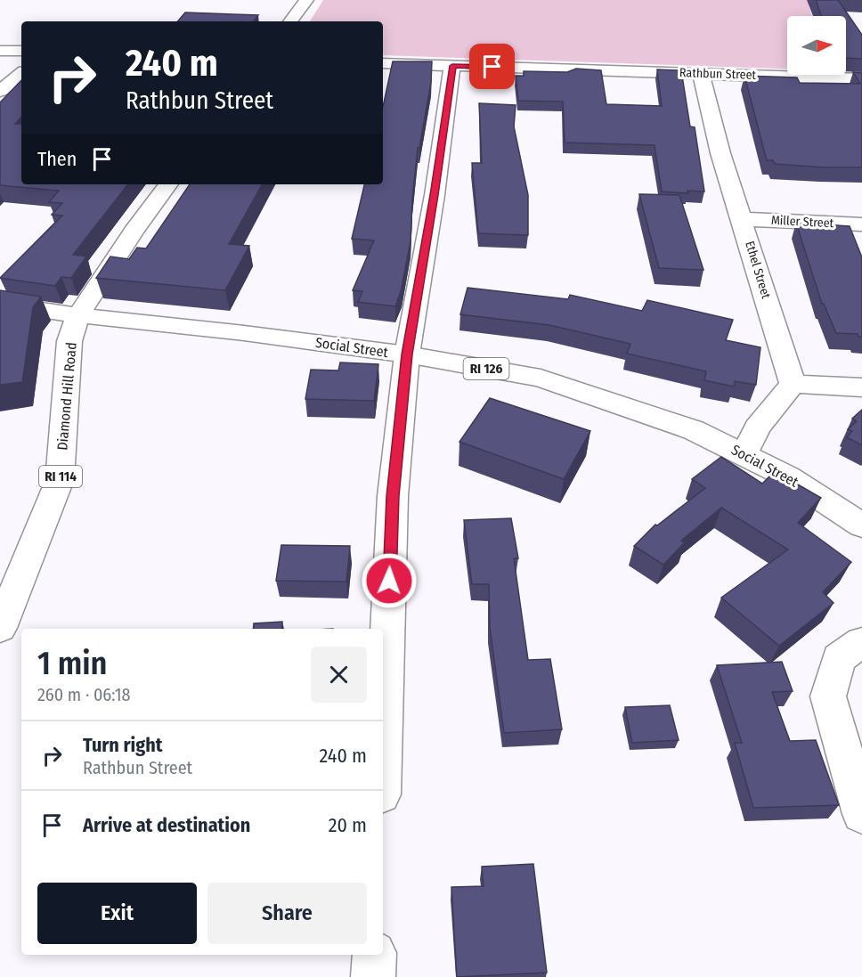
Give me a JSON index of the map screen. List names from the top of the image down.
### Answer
{
  "streets": {
    "street": [
      "Rathbun Street",
      "Miller Street",
      "Ethel Street",
      "Social Street",
      "RI 126",
      "Diamond Hill Road",
      "RI 114"
    ]
  },
  "crossings": [
    ["Rathbun Street", "Ethel Street"],
    ["Miller Street", "Ethel Street"],
    ["Social Street", "Diamond Hill Road"]
  ],
  "north": "right",
  "page": {
    "turn": ["240 m", "Rathbun Street"],
    "then": "Then",
    "heading": ["1 min", "260 m · 06:18"],
    "list": [
      {
        "name": "Turn right",
        "note": "Rathbun Street",
        "value": "240 m"
      },
      {
        "name": "Arrive at destination",
        "value": "20 m"
      }
    ],
    "buttons": ["Exit", "Share"]
  }
}
